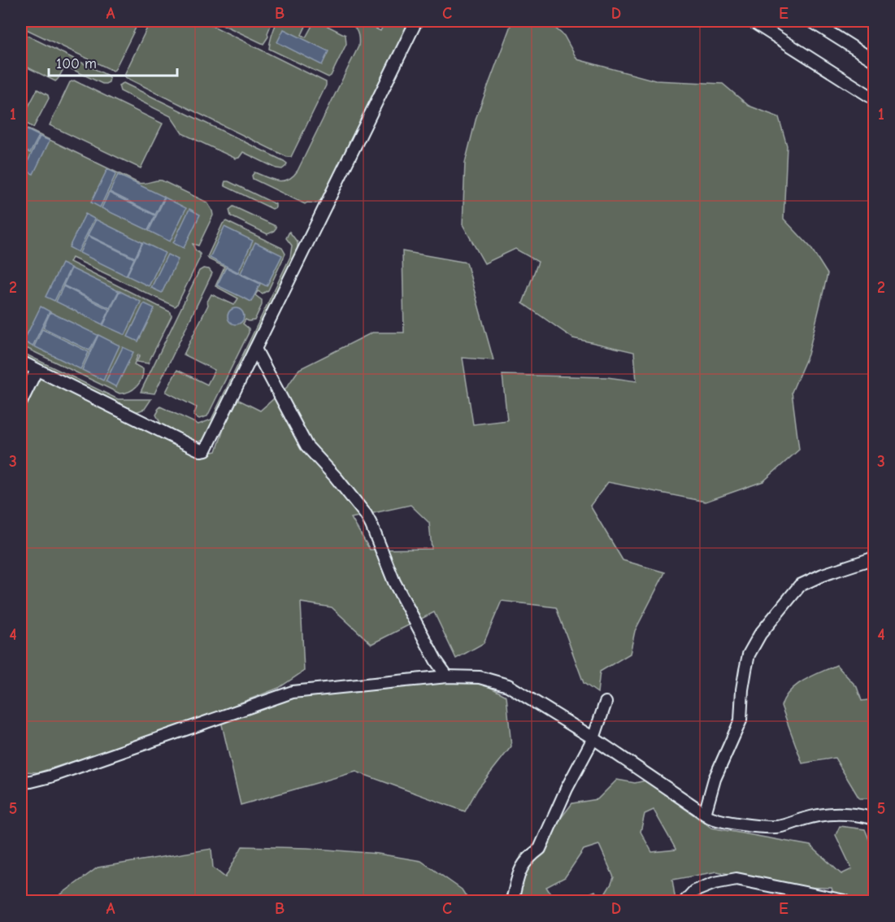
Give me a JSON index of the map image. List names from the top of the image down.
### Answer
{
  "scale_bar": "100 m",
  "grid": {
    "columns": [
      "A",
      "B",
      "C",
      "D",
      "E"
    ],
    "rows": [
      "1",
      "2",
      "3",
      "4",
      "5"
    ]
  }
}
